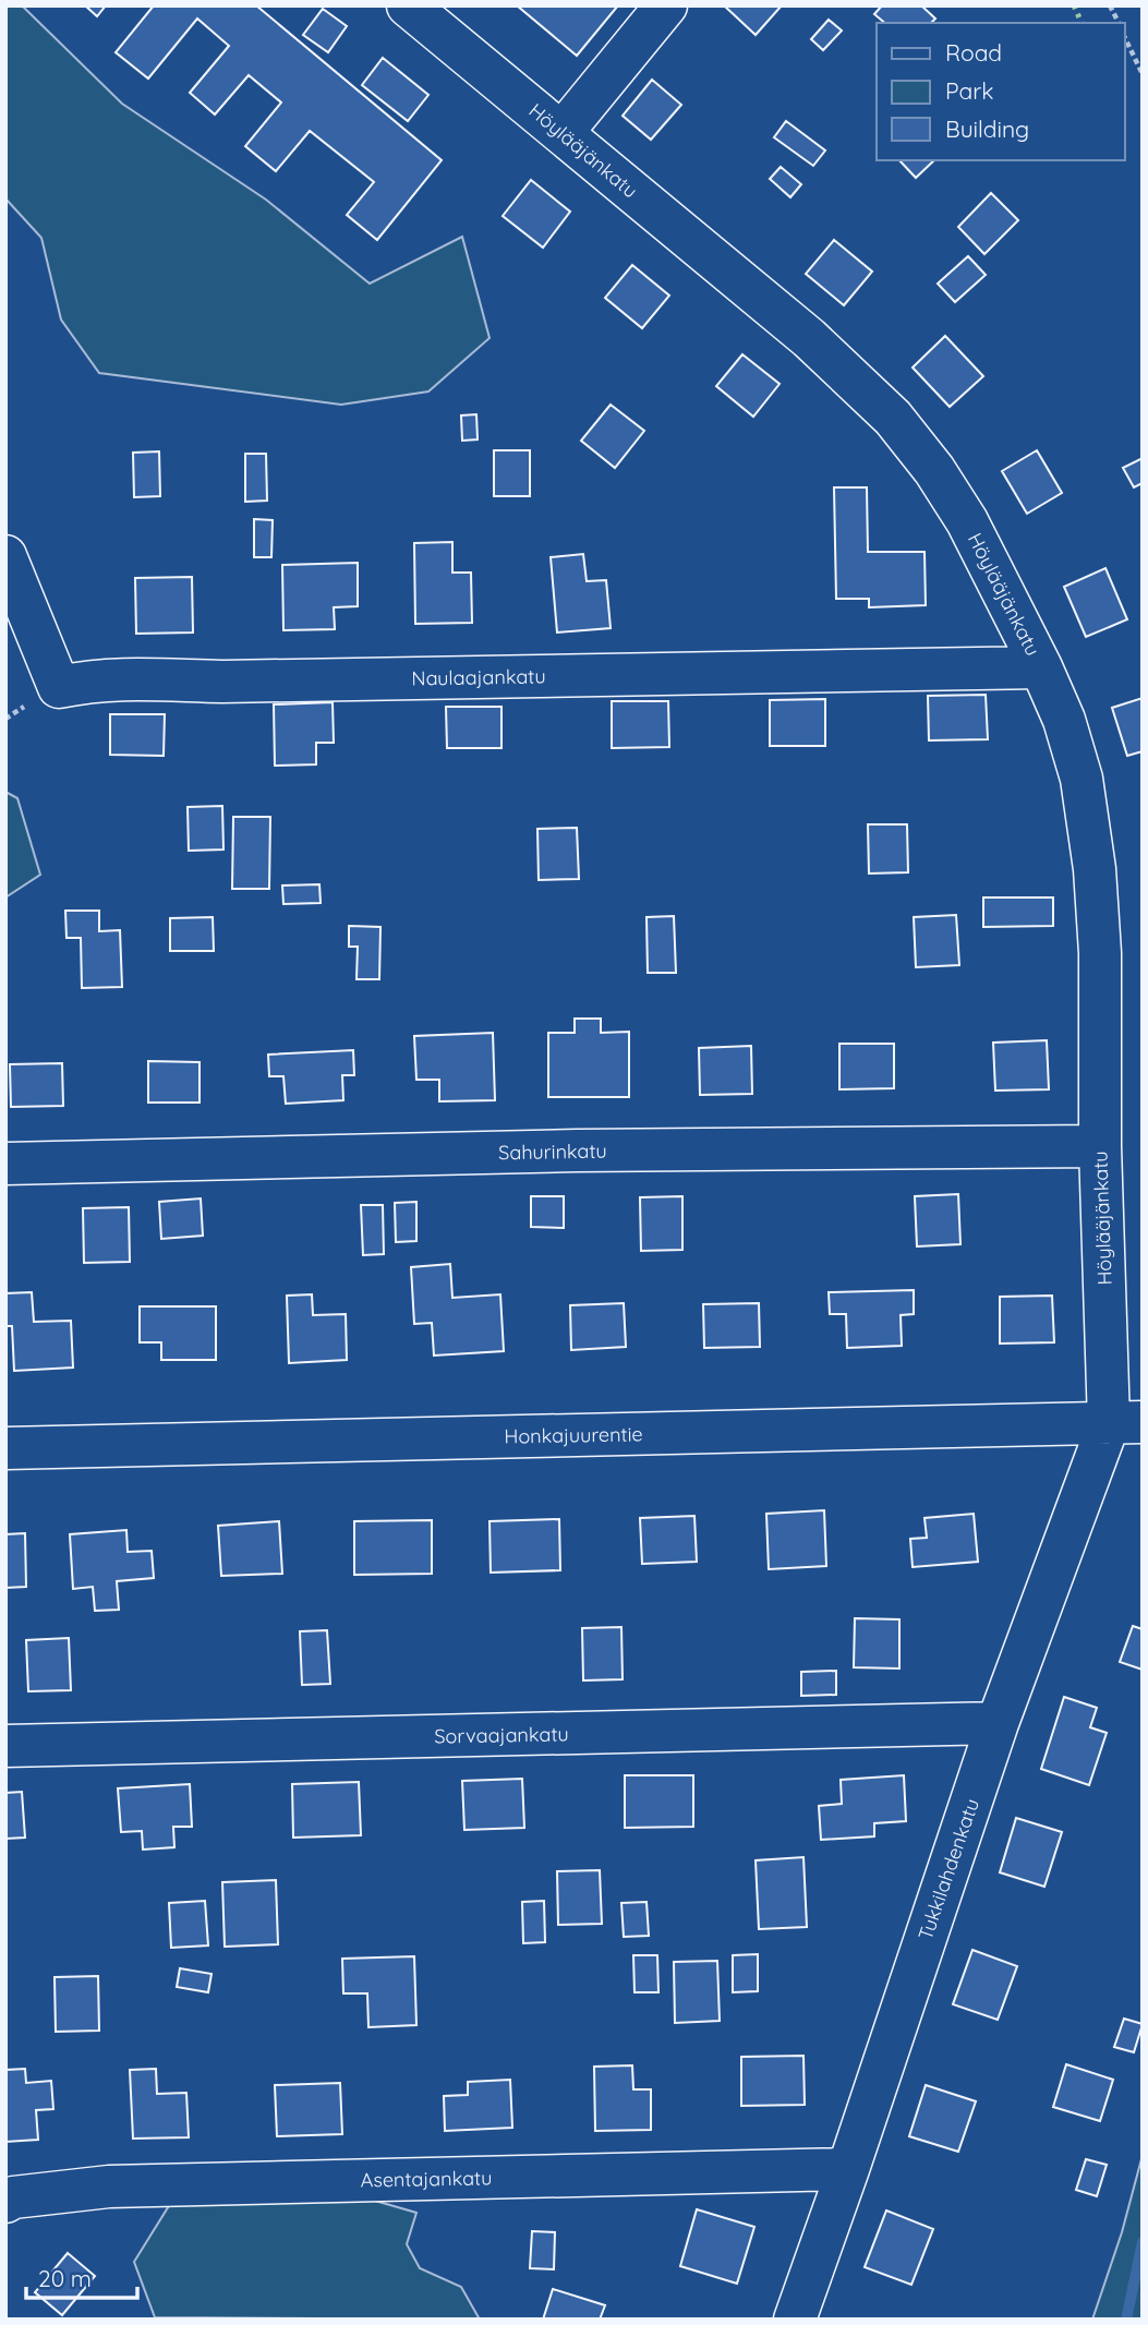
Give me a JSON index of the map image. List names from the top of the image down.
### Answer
{
  "streets": {
    "street": [
      "Höylääjänkatu",
      "Naulaajankatu",
      "Sahurinkatu",
      "Honkajuurentie",
      "Sorvaajankatu",
      "Tukkilahdenkatu",
      "Asentajankatu"
    ]
  },
  "crossings": [
    ["Höylääjänkatu", "Naulaajankatu"],
    ["Höylääjänkatu", "Sahurinkatu"],
    ["Höylääjänkatu", "Honkajuurentie"],
    ["Höylääjänkatu", "Tukkilahdenkatu"],
    ["Honkajuurentie", "Tukkilahdenkatu"],
    ["Sorvaajankatu", "Tukkilahdenkatu"],
    ["Tukkilahdenkatu", "Asentajankatu"]
  ],
  "legend": ["Road", "Park", "Building"],
  "scale_bar": "20 m"
}
